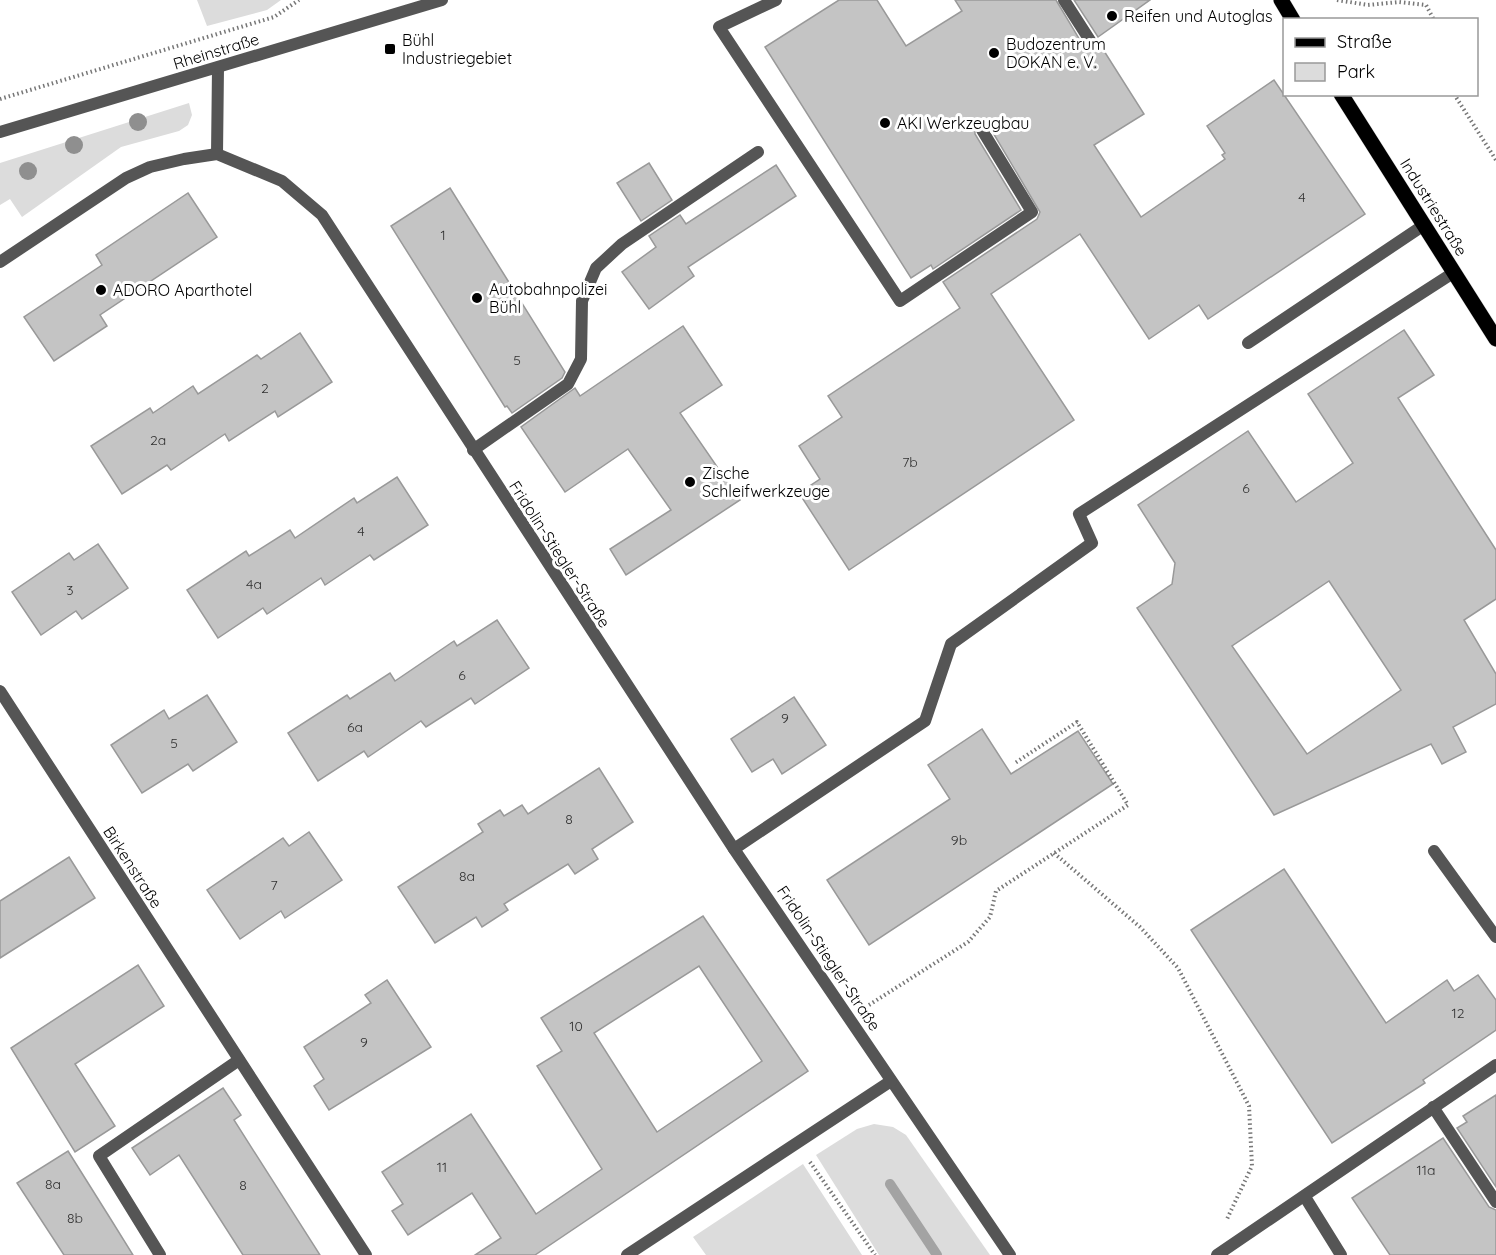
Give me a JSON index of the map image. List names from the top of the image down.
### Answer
{
  "streets": {
    "main road": ["Industriestraße"],
    "street": ["Rheinstraße", "Fridolin-Stiegler-Straße", "Birkenstraße"]
  },
  "places": {
    "other": [
      "Reifen und Autoglas",
      "Budozentrum DOKAN e. V.",
      "AKI Werkzeugbau",
      "ADORO Aparthotel",
      "Autobahnpolizei Bühl",
      "Zische Schleifwerkzeuge"
    ],
    "transit": ["Bühl Industriegebiet"]
  },
  "house_numbers": [
    "4",
    "1",
    "5",
    "2",
    "2a",
    "7b",
    "6",
    "4",
    "4a",
    "3",
    "6",
    "9",
    "6a",
    "5",
    "8",
    "9b",
    "8a",
    "7",
    "12",
    "10",
    "9",
    "11",
    "11a",
    "8a",
    "8",
    "8b"
  ],
  "legend": ["Straße", "Park"]
}
